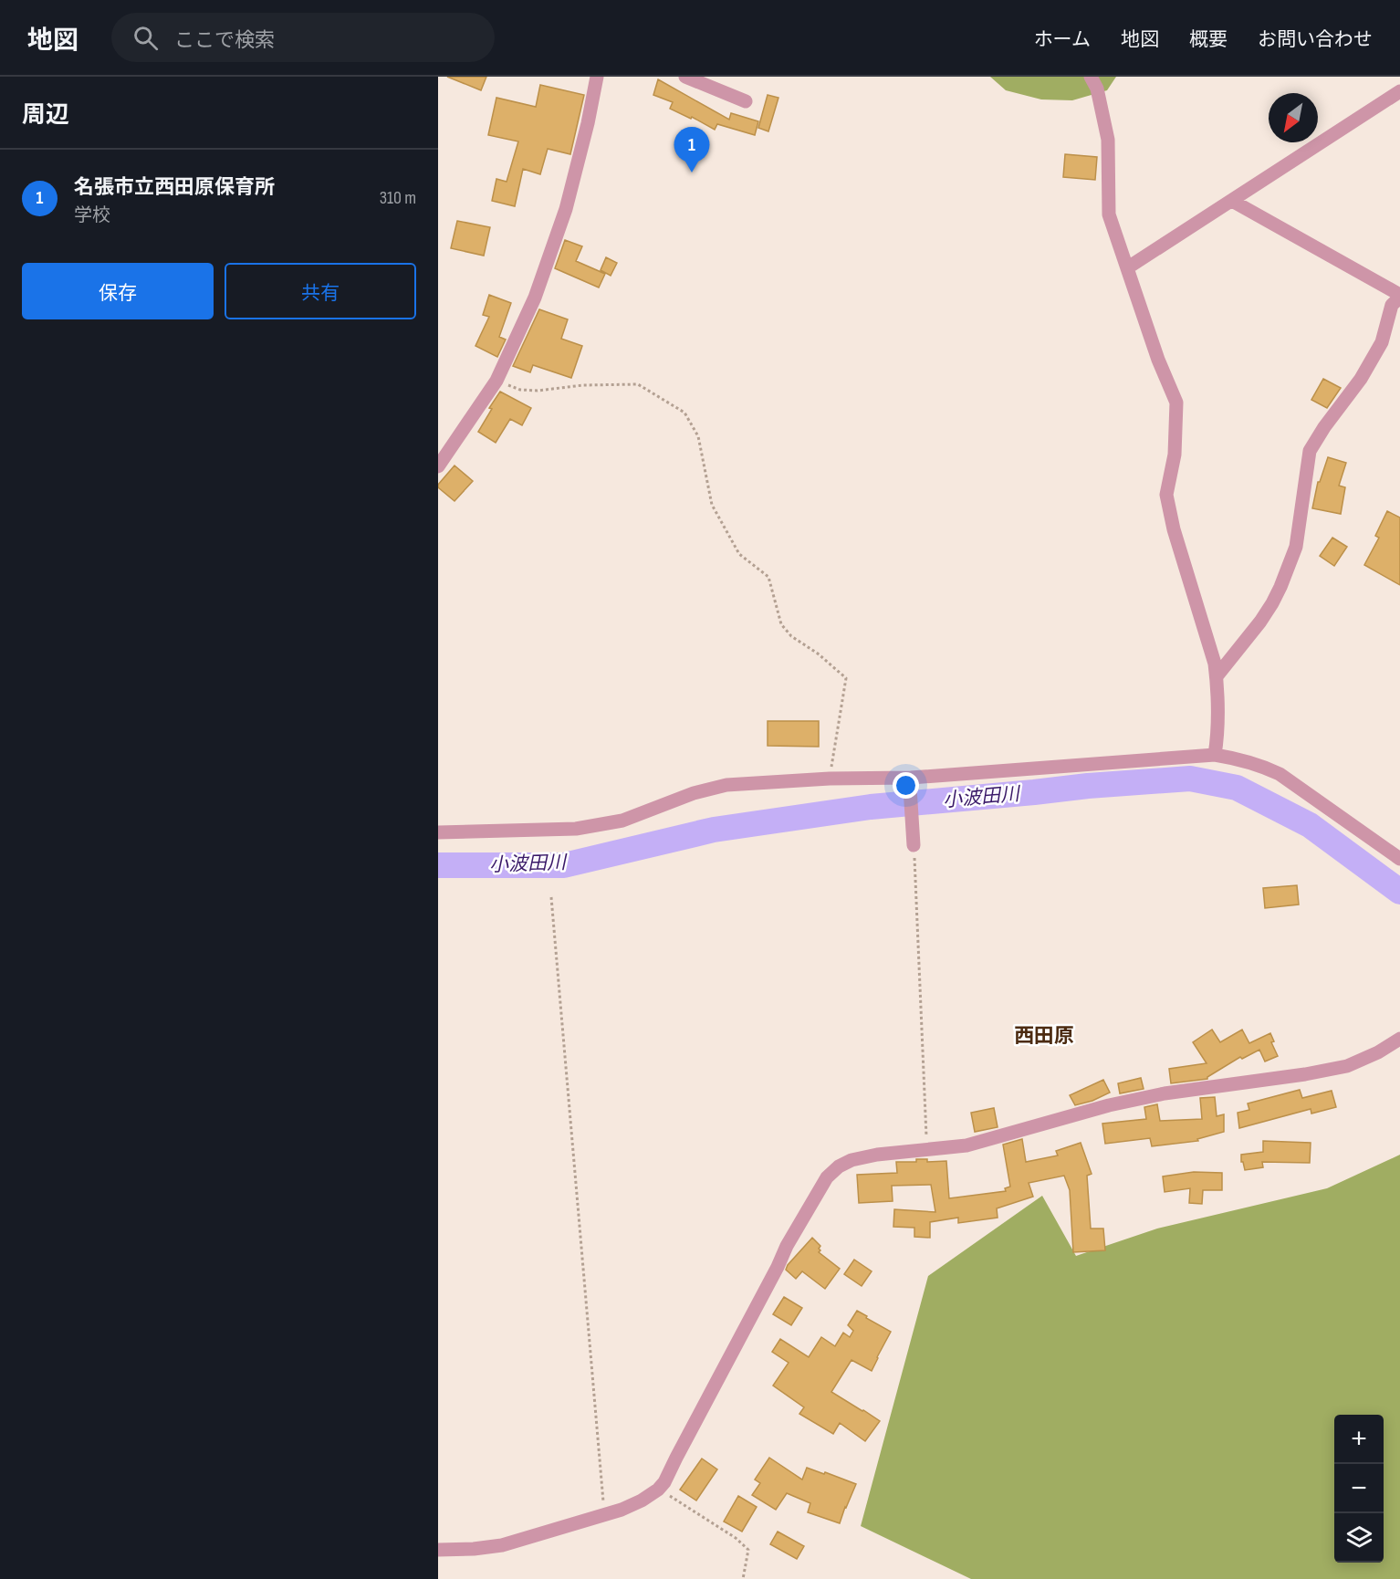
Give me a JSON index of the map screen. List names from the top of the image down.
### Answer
{
  "districts": ["西田原"],
  "water": ["小波田川"],
  "north": "bottom left",
  "page": {
    "header": "地図",
    "search": "ここで検索",
    "nav": [
      "ホーム",
      "地図",
      "概要",
      "お問い合わせ"
    ],
    "heading": "周辺",
    "pins": "1",
    "list": [
      {
        "mark": "1",
        "name": "名張市立西田原保育所",
        "note": "学校",
        "value": "310 m"
      }
    ],
    "buttons": ["保存", "共有"],
    "map_buttons": ["+", "−"]
  }
}
